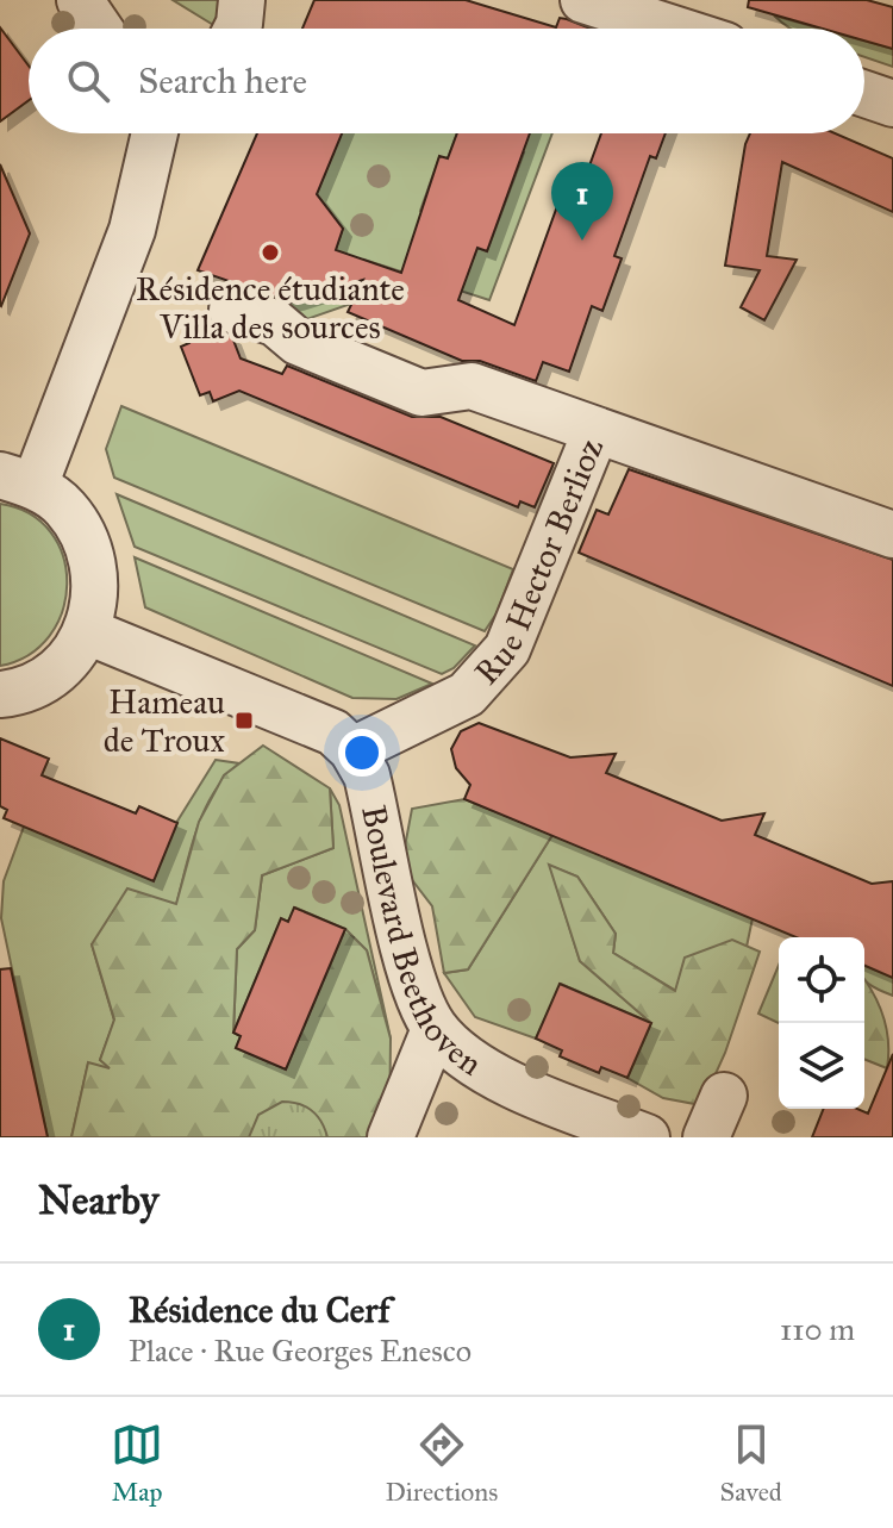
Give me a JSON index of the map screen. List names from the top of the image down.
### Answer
{
  "streets": {
    "street": ["Rue Hector Berlioz", "Boulevard Beethoven"]
  },
  "crossings": [
    ["Rue Hector Berlioz", "Boulevard Beethoven"]
  ],
  "places": {
    "other": ["Résidence étudiante Villa des sources"],
    "transit": ["Hameau de Troux"]
  },
  "page": {
    "search": "Search here",
    "pins": "1",
    "heading": "Nearby",
    "list": [
      {
        "mark": "1",
        "name": "Résidence du Cerf",
        "note": "Place · Rue Georges Enesco",
        "value": "110 m"
      }
    ],
    "nav": ["Map", "Directions", "Saved"]
  }
}
